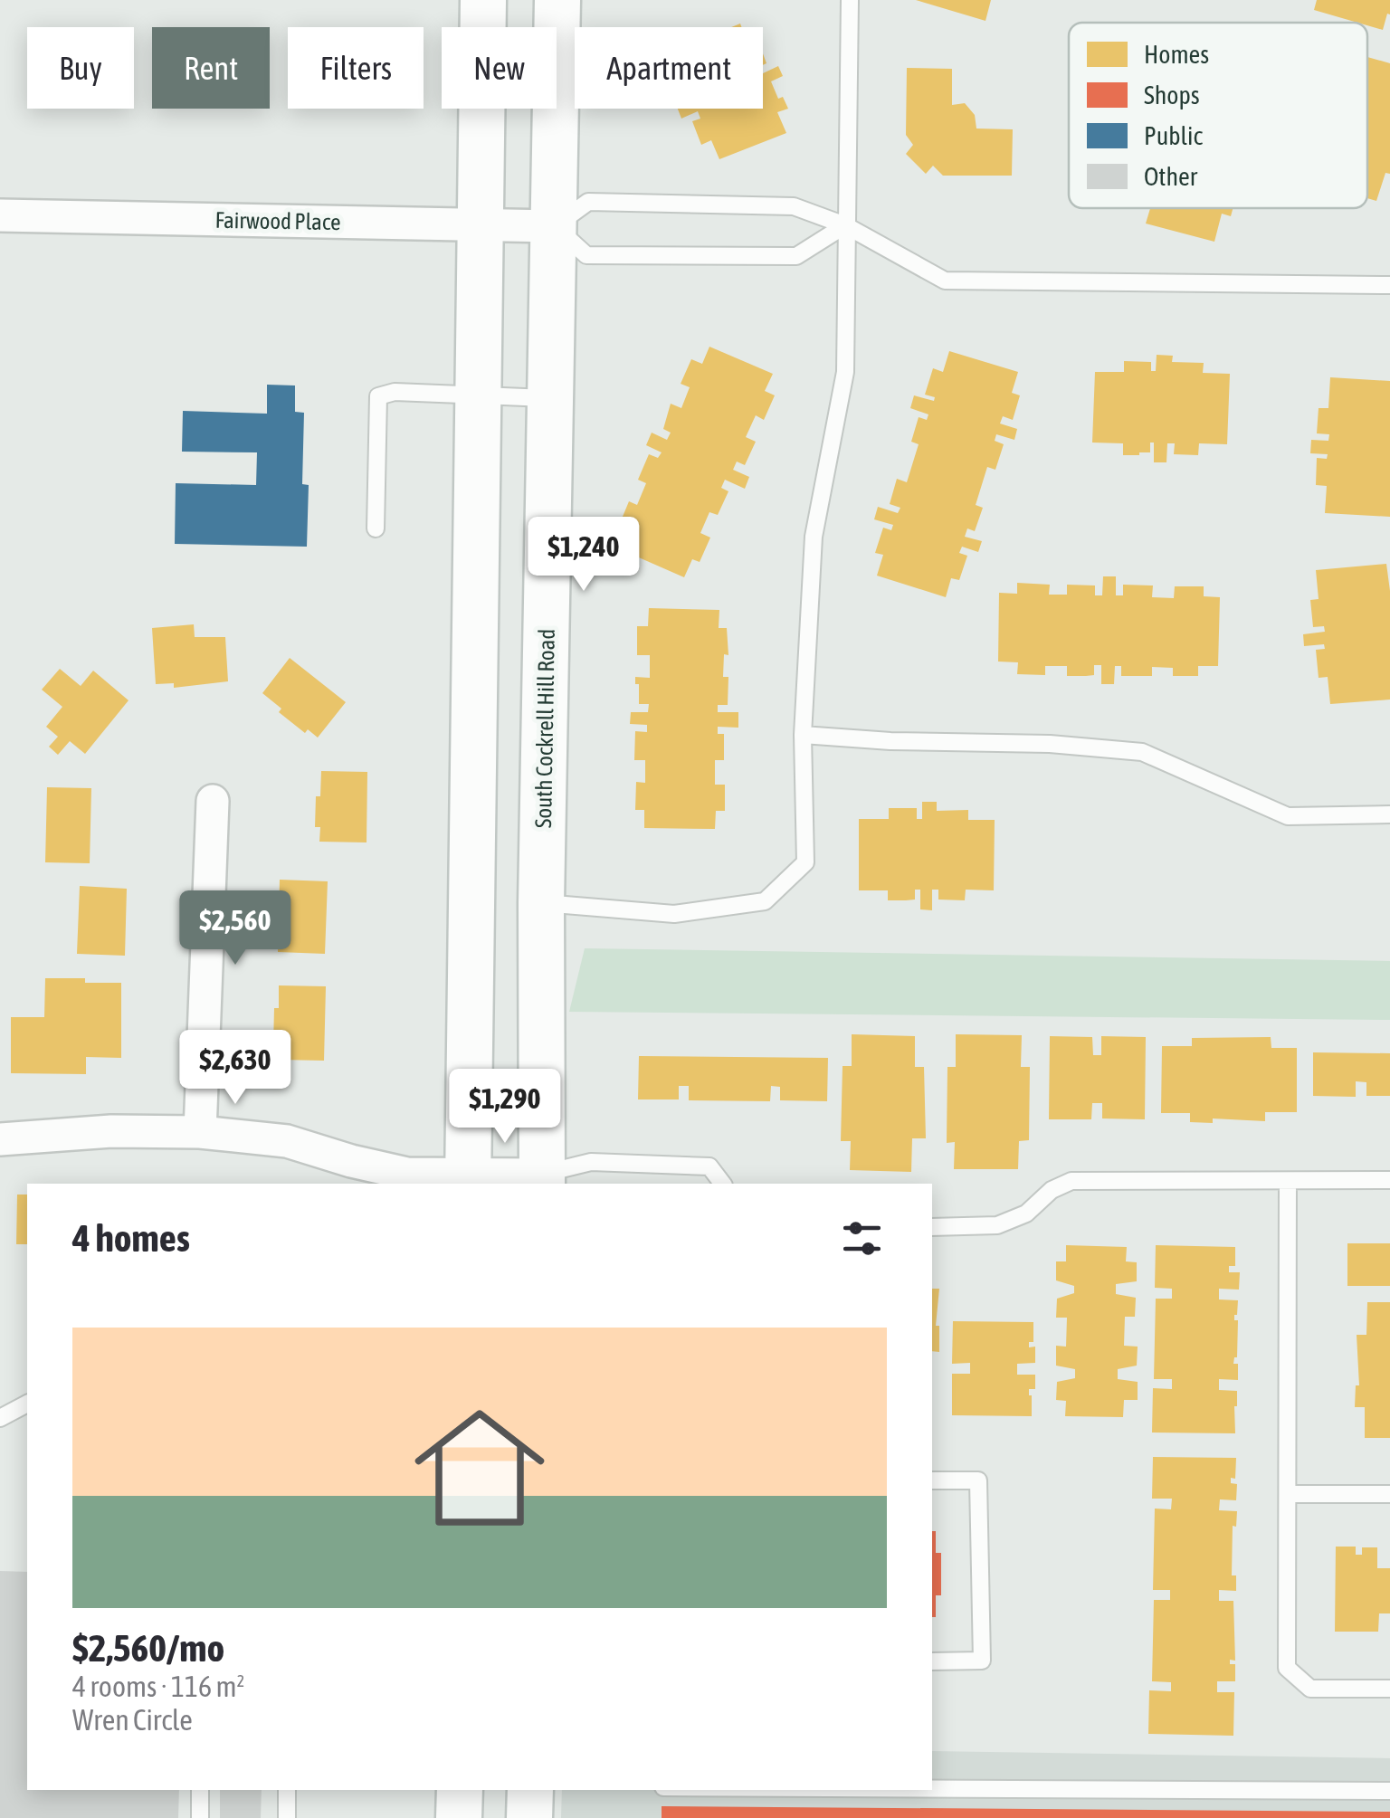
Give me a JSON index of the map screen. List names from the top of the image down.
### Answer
{
  "streets": {
    "main road": ["South Cockrell Hill Road"],
    "street": ["Fairwood Place"]
  },
  "crossings": [
    ["Fairwood Place", "South Cockrell Hill Road"]
  ],
  "legend": [
    "Homes",
    "Shops",
    "Public",
    "Other"
  ],
  "page": {
    "chip": [
      "Buy",
      "Rent",
      "Filters",
      "New",
      "Apartment"
    ],
    "price": [
      "$1,240",
      "$2,560",
      "$2,630",
      "$1,290"
    ],
    "heading": "4 homes",
    "list": [
      {
        "name": "$2,560/mo",
        "note": "4 rooms · 116 m² · Wren Circle"
      }
    ]
  }
}
